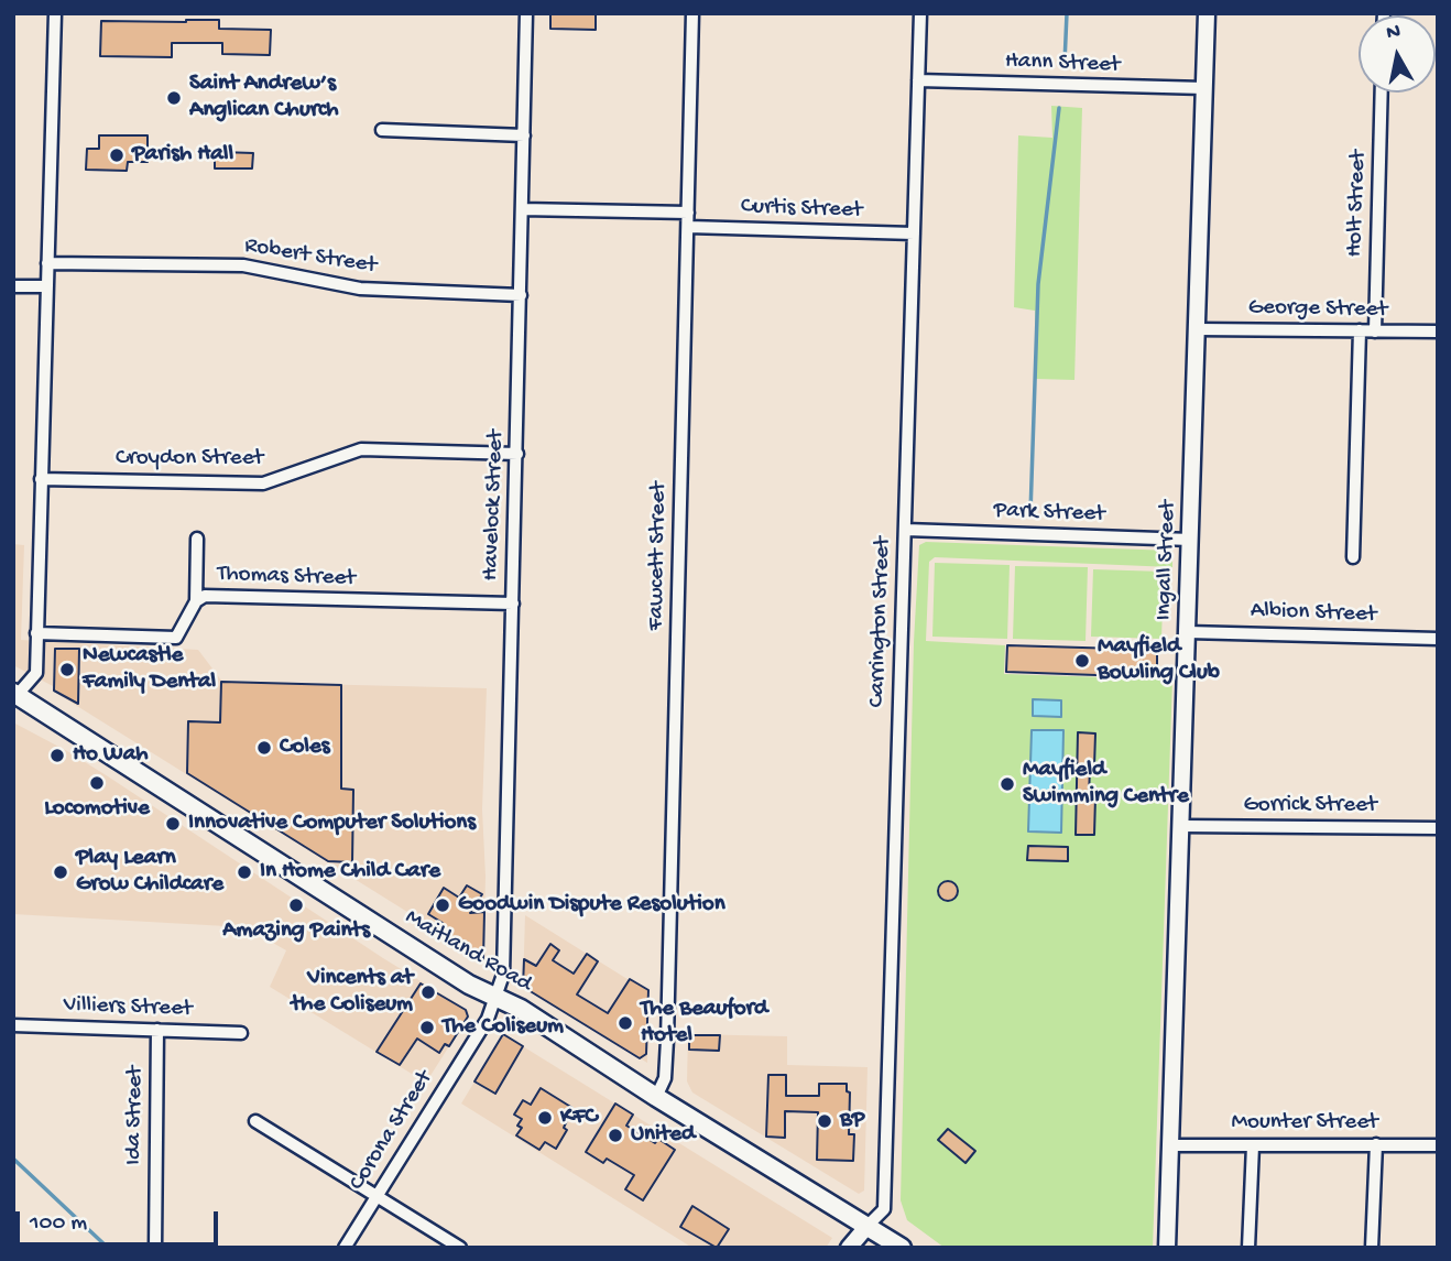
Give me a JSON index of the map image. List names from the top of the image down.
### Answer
{
  "streets": {
    "main road": ["Ingall Street", "Maitland Road"],
    "street": [
      "Hann Street",
      "Holt Street",
      "Curtis Street",
      "Robert Street",
      "George Street",
      "Croydon Street",
      "Havelock Street",
      "Park Street",
      "Fawcett Street",
      "Thomas Street",
      "Albion Street",
      "Carrington Street",
      "Gorrick Street",
      "Villiers Street",
      "Ida Street",
      "Mounter Street",
      "Corona Street"
    ]
  },
  "crossings": [
    ["Hann Street", "Ingall Street"],
    ["Hann Street", "Carrington Street"],
    ["Holt Street", "George Street"],
    ["Curtis Street", "Fawcett Street"],
    ["Curtis Street", "Carrington Street"],
    ["Robert Street", "Havelock Street"],
    ["George Street", "Ingall Street"],
    ["Croydon Street", "Havelock Street"],
    ["Havelock Street", "Thomas Street"],
    ["Havelock Street", "Maitland Road"],
    ["Havelock Street", "Corona Street"],
    ["Park Street", "Ingall Street"],
    ["Park Street", "Carrington Street"],
    ["Fawcett Street", "Maitland Road"],
    ["Ingall Street", "Albion Street"],
    ["Ingall Street", "Gorrick Street"],
    ["Ingall Street", "Mounter Street"],
    ["Carrington Street", "Maitland Road"],
    ["Maitland Road", "Corona Street"],
    ["Villiers Street", "Ida Street"]
  ],
  "places": [
    "Saint Andrew’s Anglican Church",
    "Parish Hall",
    "Mayfield Bowling Club",
    "Newcastle Family Dental",
    "Coles",
    "Ho Wah",
    "Locomotive",
    "Mayfield Swimming Centre",
    "Innovative Computer Solutions",
    "Play Learn Grow Childcare",
    "In Home Child Care",
    "Amazing Paints",
    "Goodwin Dispute Resolution",
    "Vincents at the Coliseum",
    "The Beauford Hotel",
    "The Coliseum",
    "KFC",
    "BP",
    "United"
  ],
  "scale_bar": "100 m",
  "north": "top"
}
